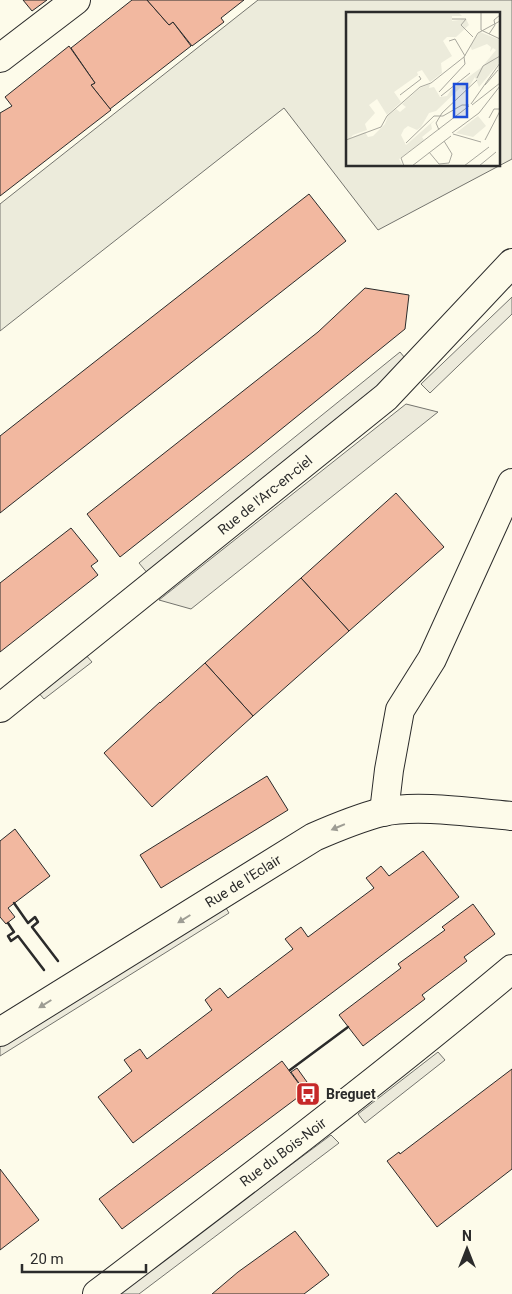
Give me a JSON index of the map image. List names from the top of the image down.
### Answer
{
  "streets": {
    "street": ["Rue de l'Arc-en-ciel", "Rue de l'Eclair", "Rue du Bois-Noir"]
  },
  "one_way": ["Rue de l'Eclair"],
  "places": {
    "bus stop": ["Breguet"]
  },
  "scale_bar": "20 m",
  "north": "top"
}
